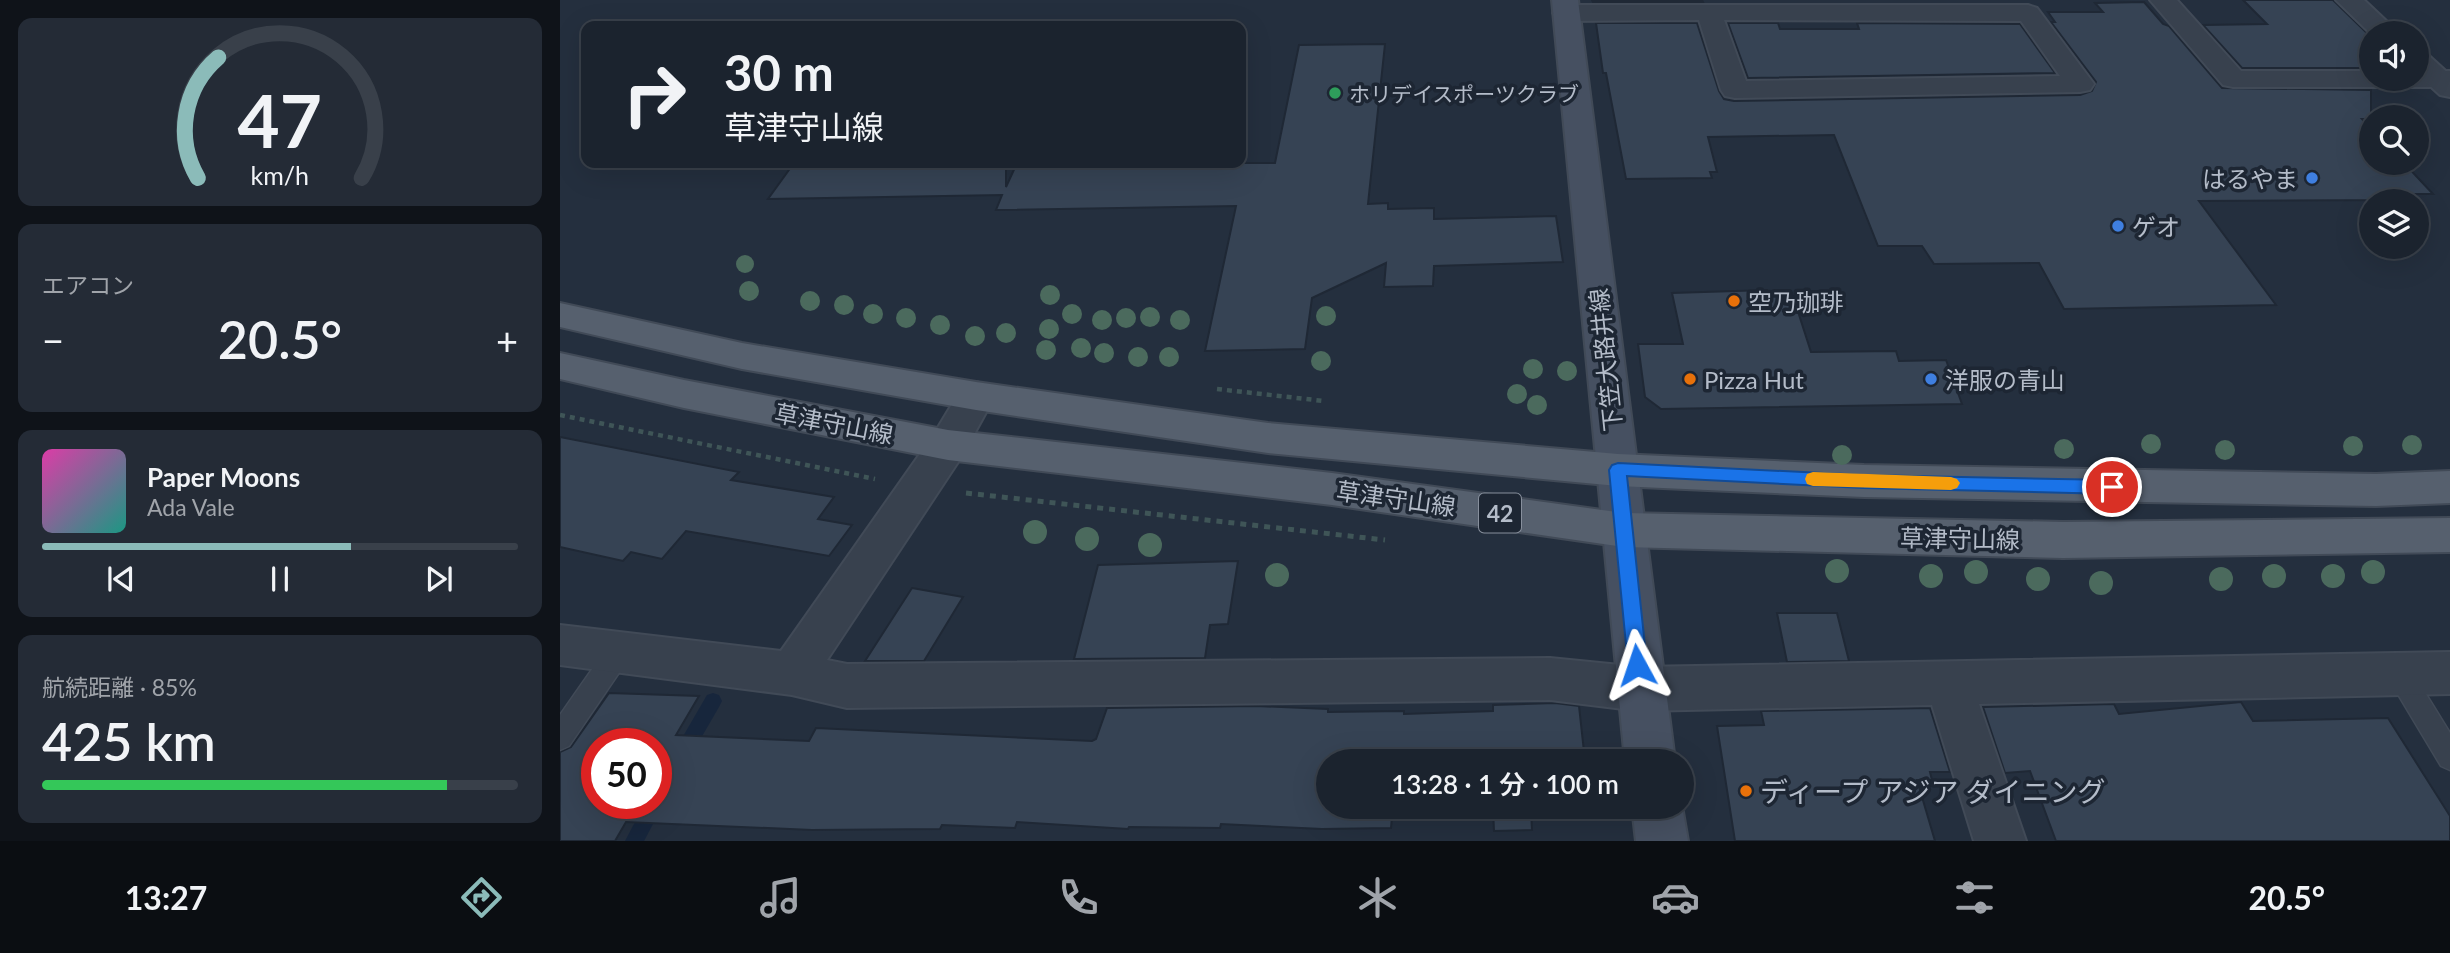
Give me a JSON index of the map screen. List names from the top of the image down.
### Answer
{
  "streets": {
    "main road": ["下笠大路井線", "草津守山線", "42"]
  },
  "crossings": [
    ["下笠大路井線", "草津守山線"]
  ],
  "places": [
    "ホリデイスポーツクラブ",
    "はるやま",
    "ゲオ",
    "空乃珈琲",
    "Pizza Hut",
    "洋服の青山",
    "ディープ アジア ダイニング"
  ],
  "page": {
    "turn": ["30 m", "草津守山線"],
    "tile": [
      "エアコン",
      ["航続距離 · 85%", "425 km"]
    ],
    "heat": ["−", "20.5°", "+"],
    "song": ["Paper Moons", "Ada Vale"],
    "limit": "50",
    "trip": "13:28 · 1 分 · 100 m",
    "tabs": ["13:27", "20.5°"],
    "gauge": ["47", "km/h"]
  }
}
